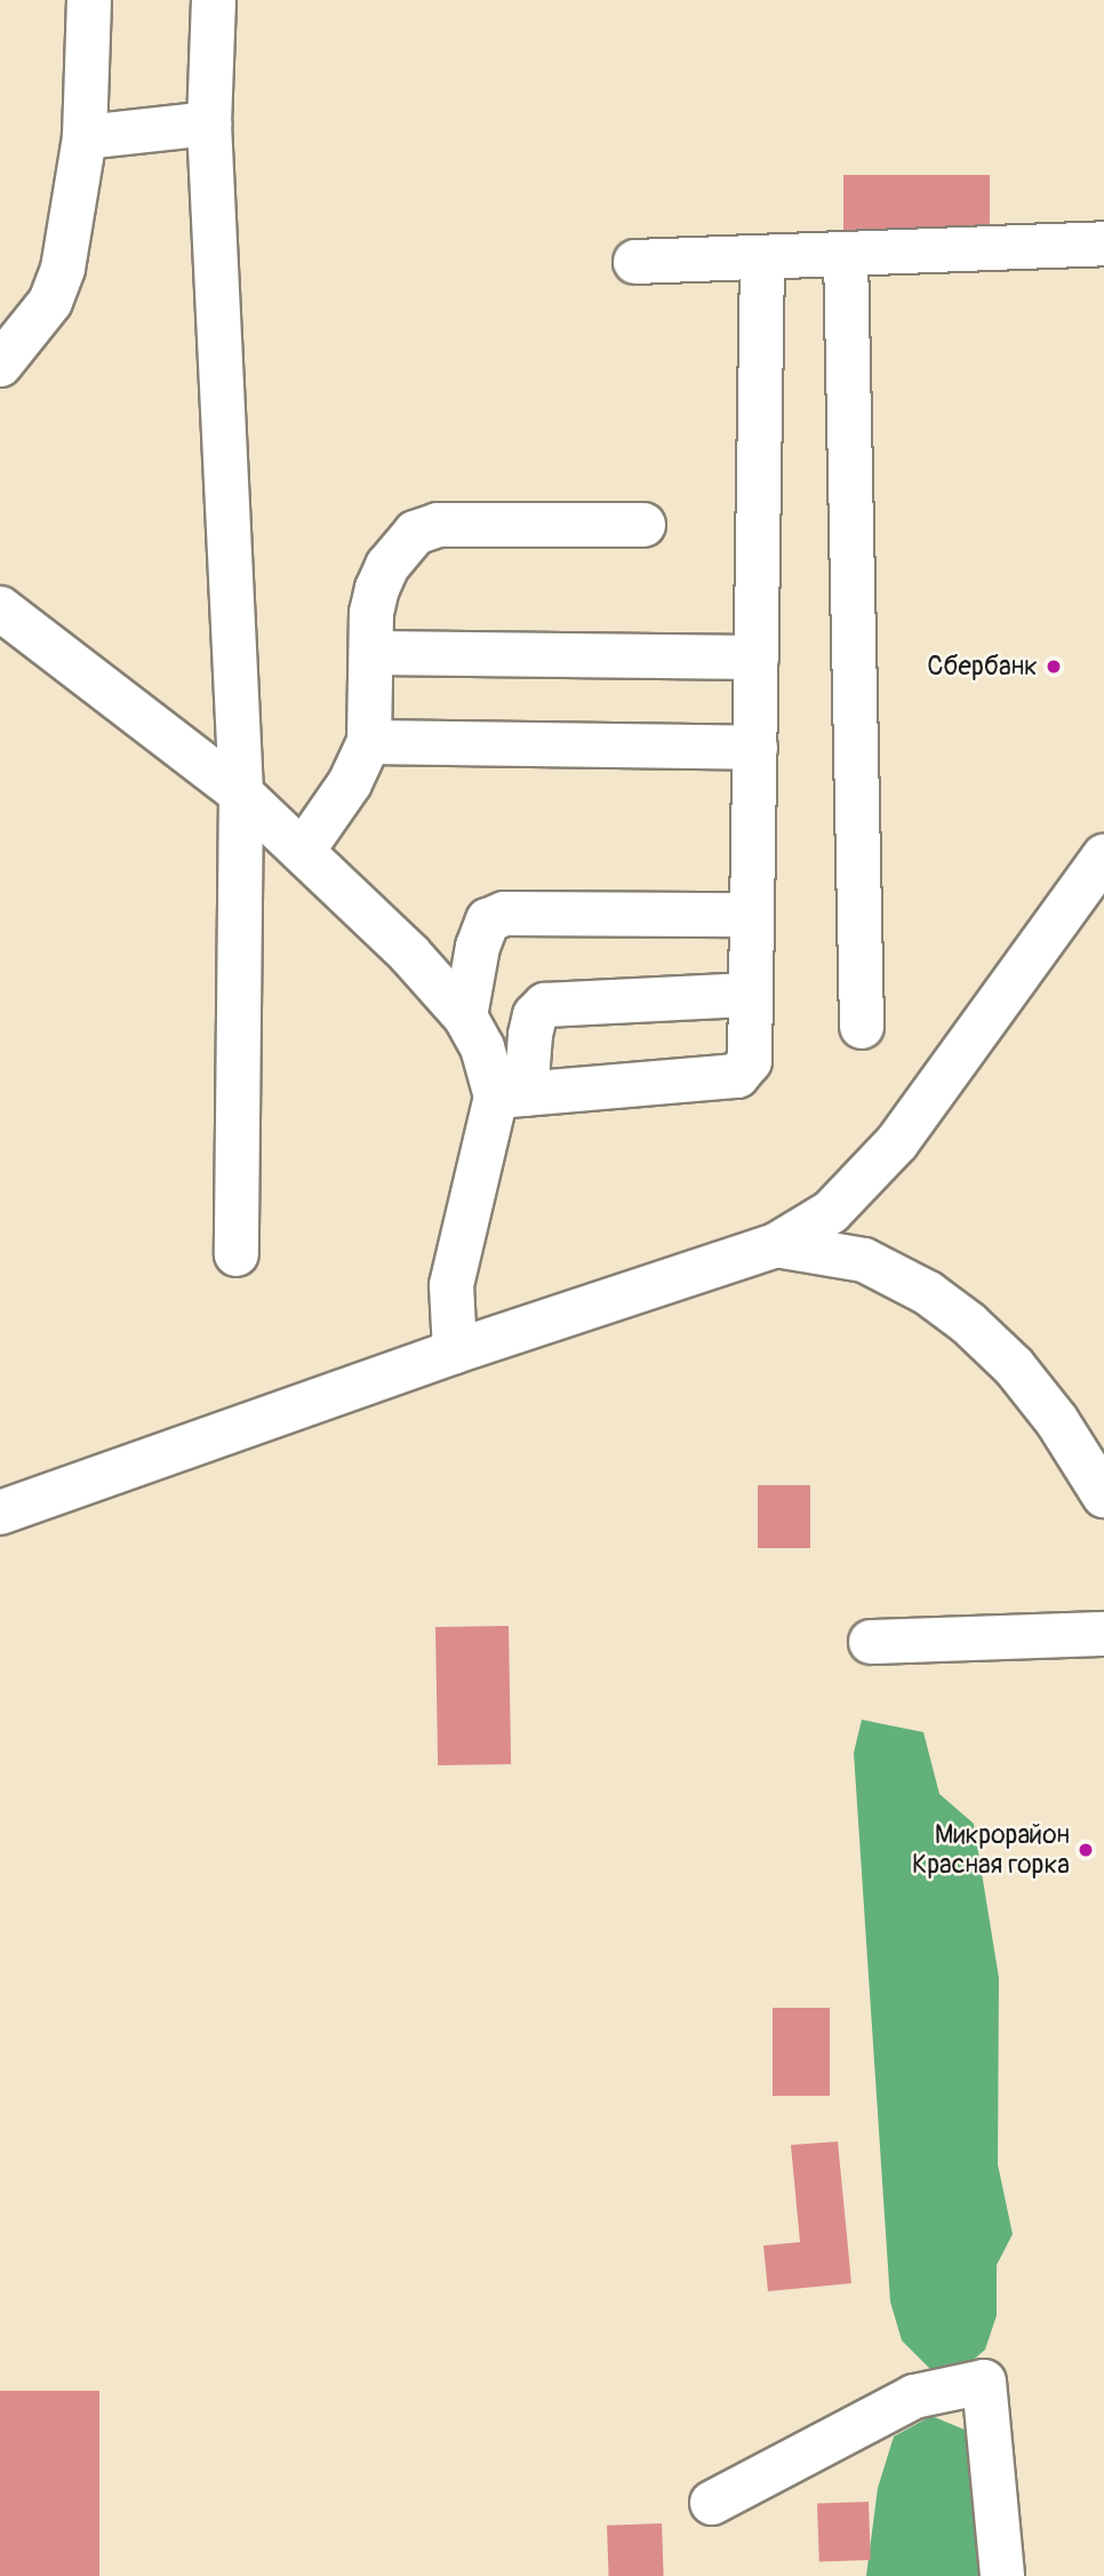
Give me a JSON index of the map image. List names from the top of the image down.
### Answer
{
  "places": ["Сбербанк", "Микрорайон Красная горка"]
}
